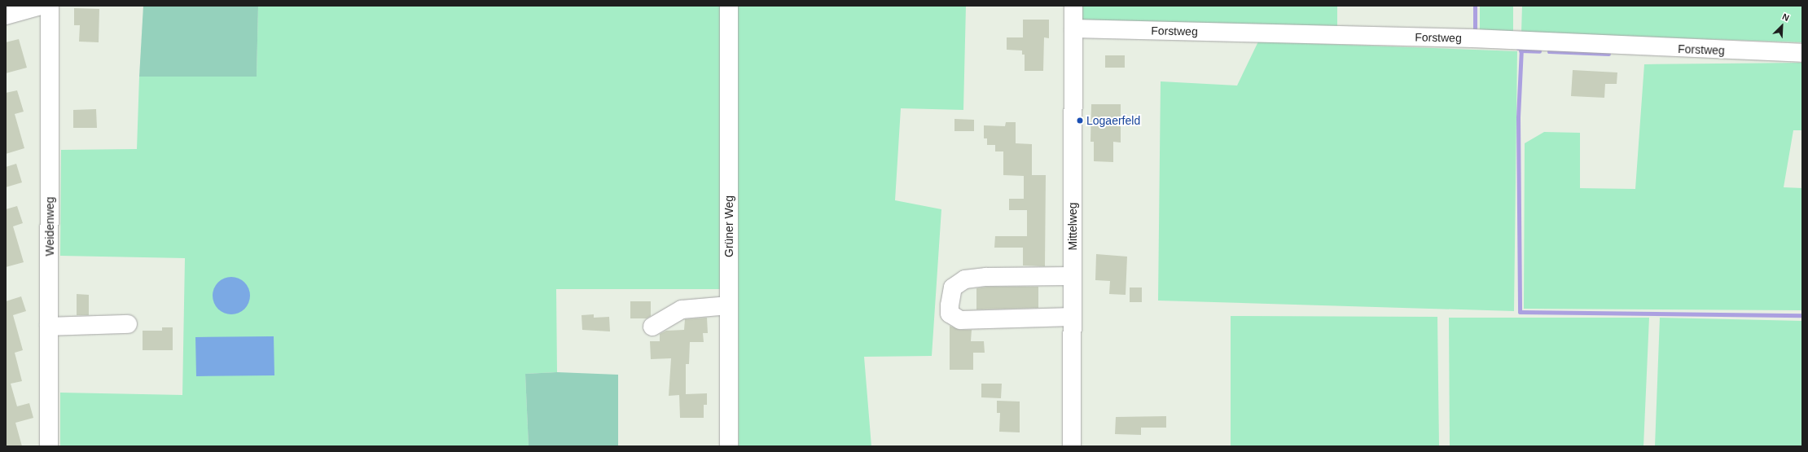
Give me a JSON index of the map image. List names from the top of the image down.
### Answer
{
  "streets": {
    "street": [
      "Forstweg",
      "Weidenweg",
      "Grüner Weg",
      "Mittelweg"
    ]
  },
  "crossings": [
    ["Forstweg", "Mittelweg"]
  ],
  "places": ["Logaerfeld"],
  "north": "top right"
}
